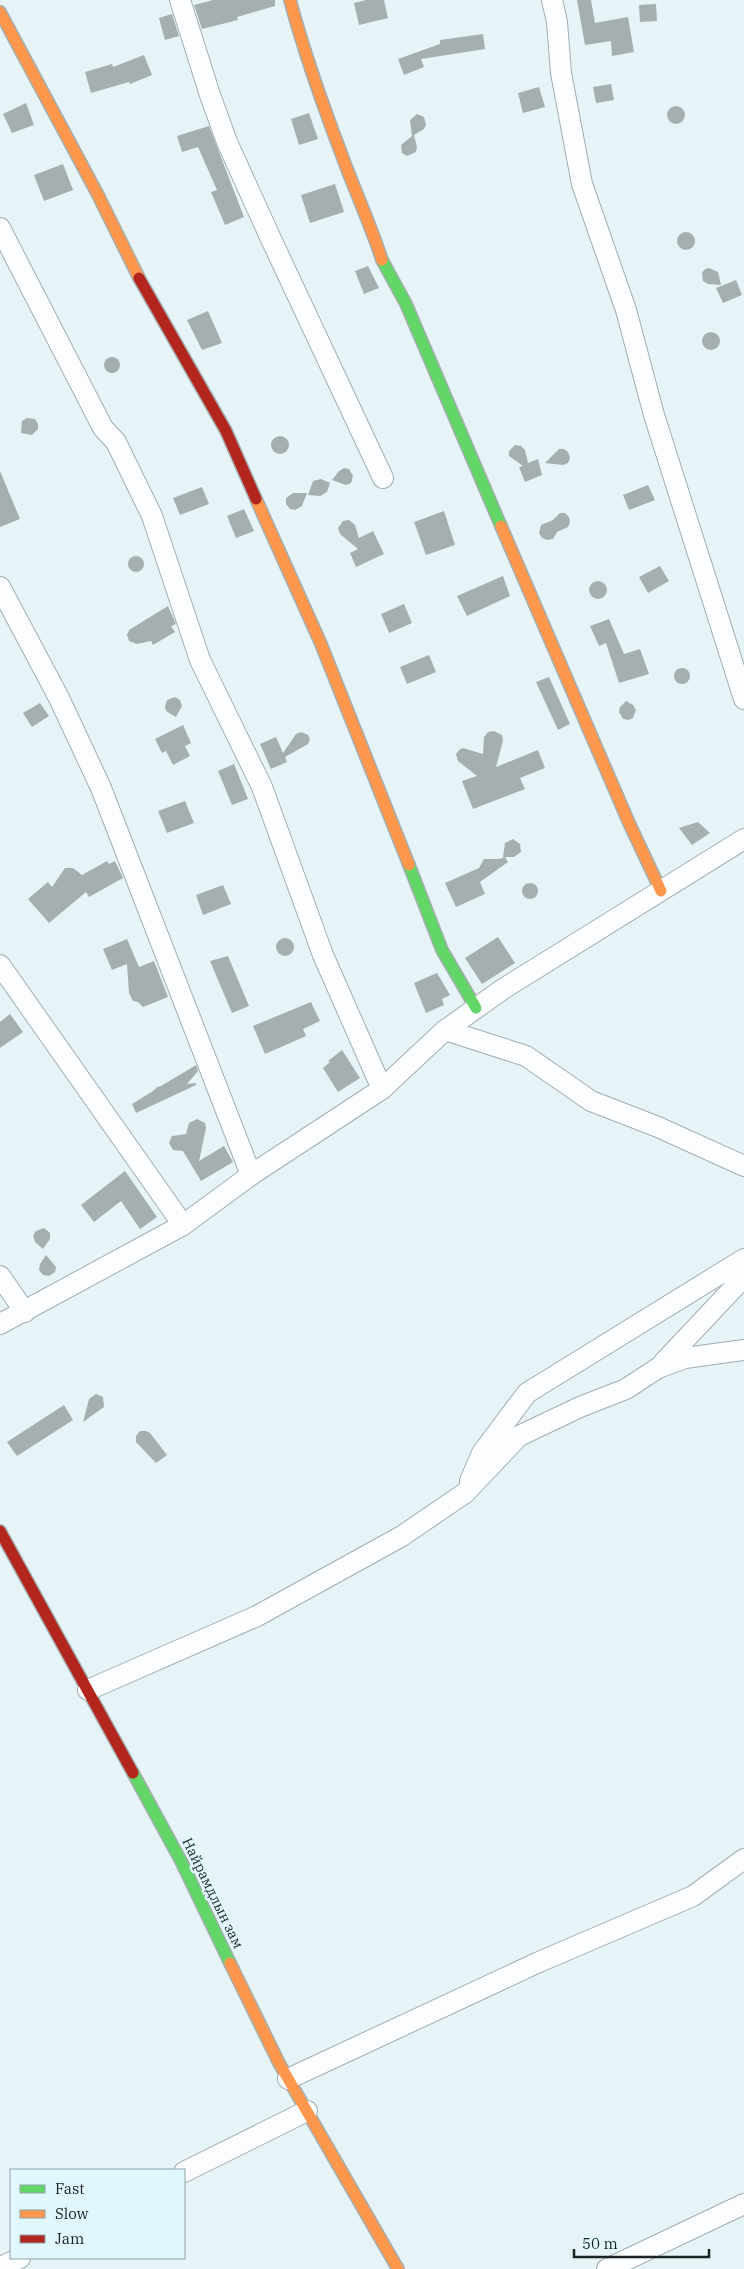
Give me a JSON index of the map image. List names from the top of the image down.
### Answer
{
  "streets": {
    "street": ["Найрамдлын зам"]
  },
  "legend": ["Fast", "Slow", "Jam"],
  "scale_bar": "50 m"
}
